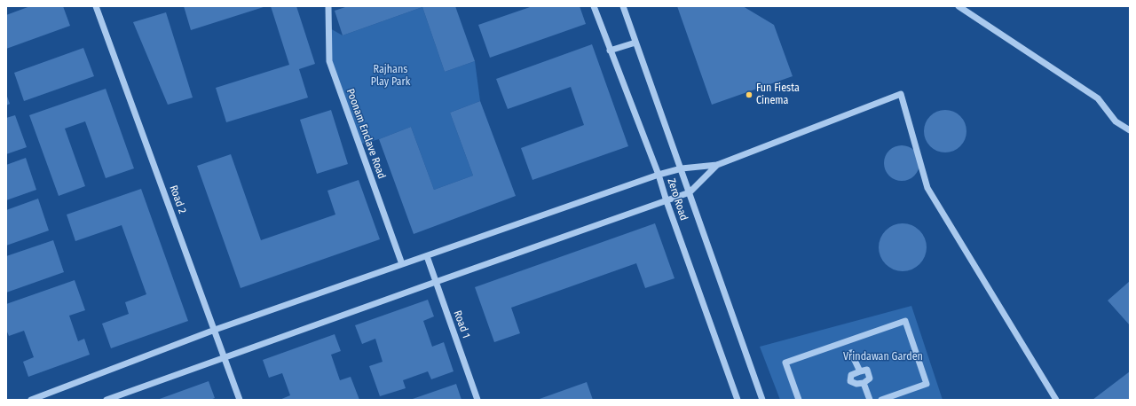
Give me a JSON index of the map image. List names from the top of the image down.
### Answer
{
  "streets": {
    "street": [
      "Poonam Enclave Road",
      "Road 2",
      "Zero Road",
      "Road 1"
    ]
  },
  "parks": ["Rajhans Play Park", "Vrindawan Garden"],
  "places": ["Fun Fiesta Cinema"]
}
